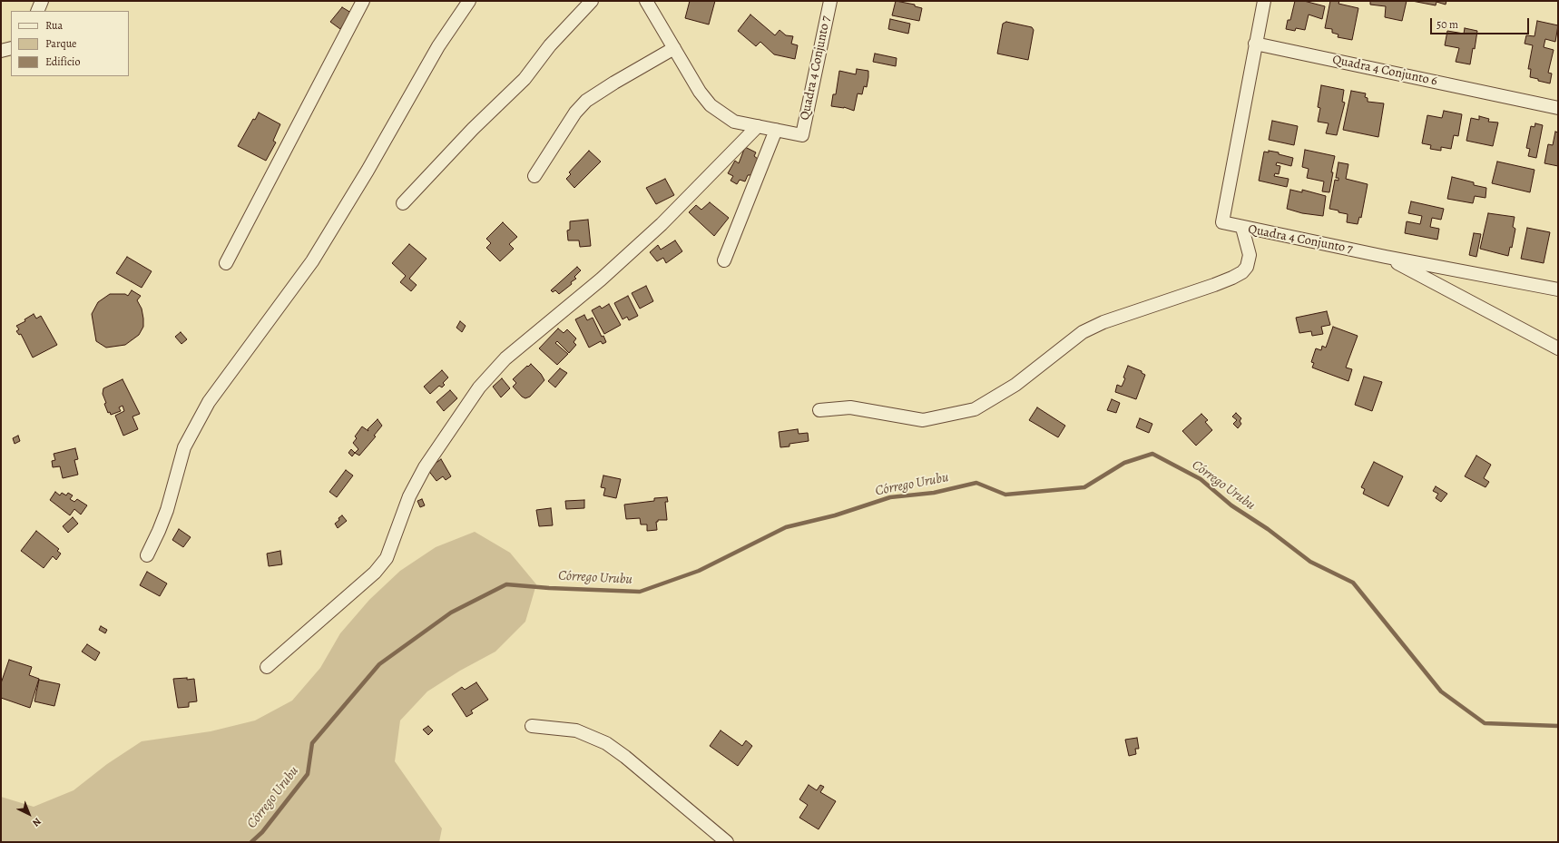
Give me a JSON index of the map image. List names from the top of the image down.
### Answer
{
  "streets": {
    "street": ["Quadra 4 Conjunto 7", "Quadra 4 Conjunto 6"]
  },
  "crossings": [
    ["Quadra 4 Conjunto 7", "Quadra 4 Conjunto 6"]
  ],
  "water": ["Córrego Urubu"],
  "legend": ["Rua", "Parque", "Edifício"],
  "scale_bar": "50 m",
  "north": "bottom right"
}
